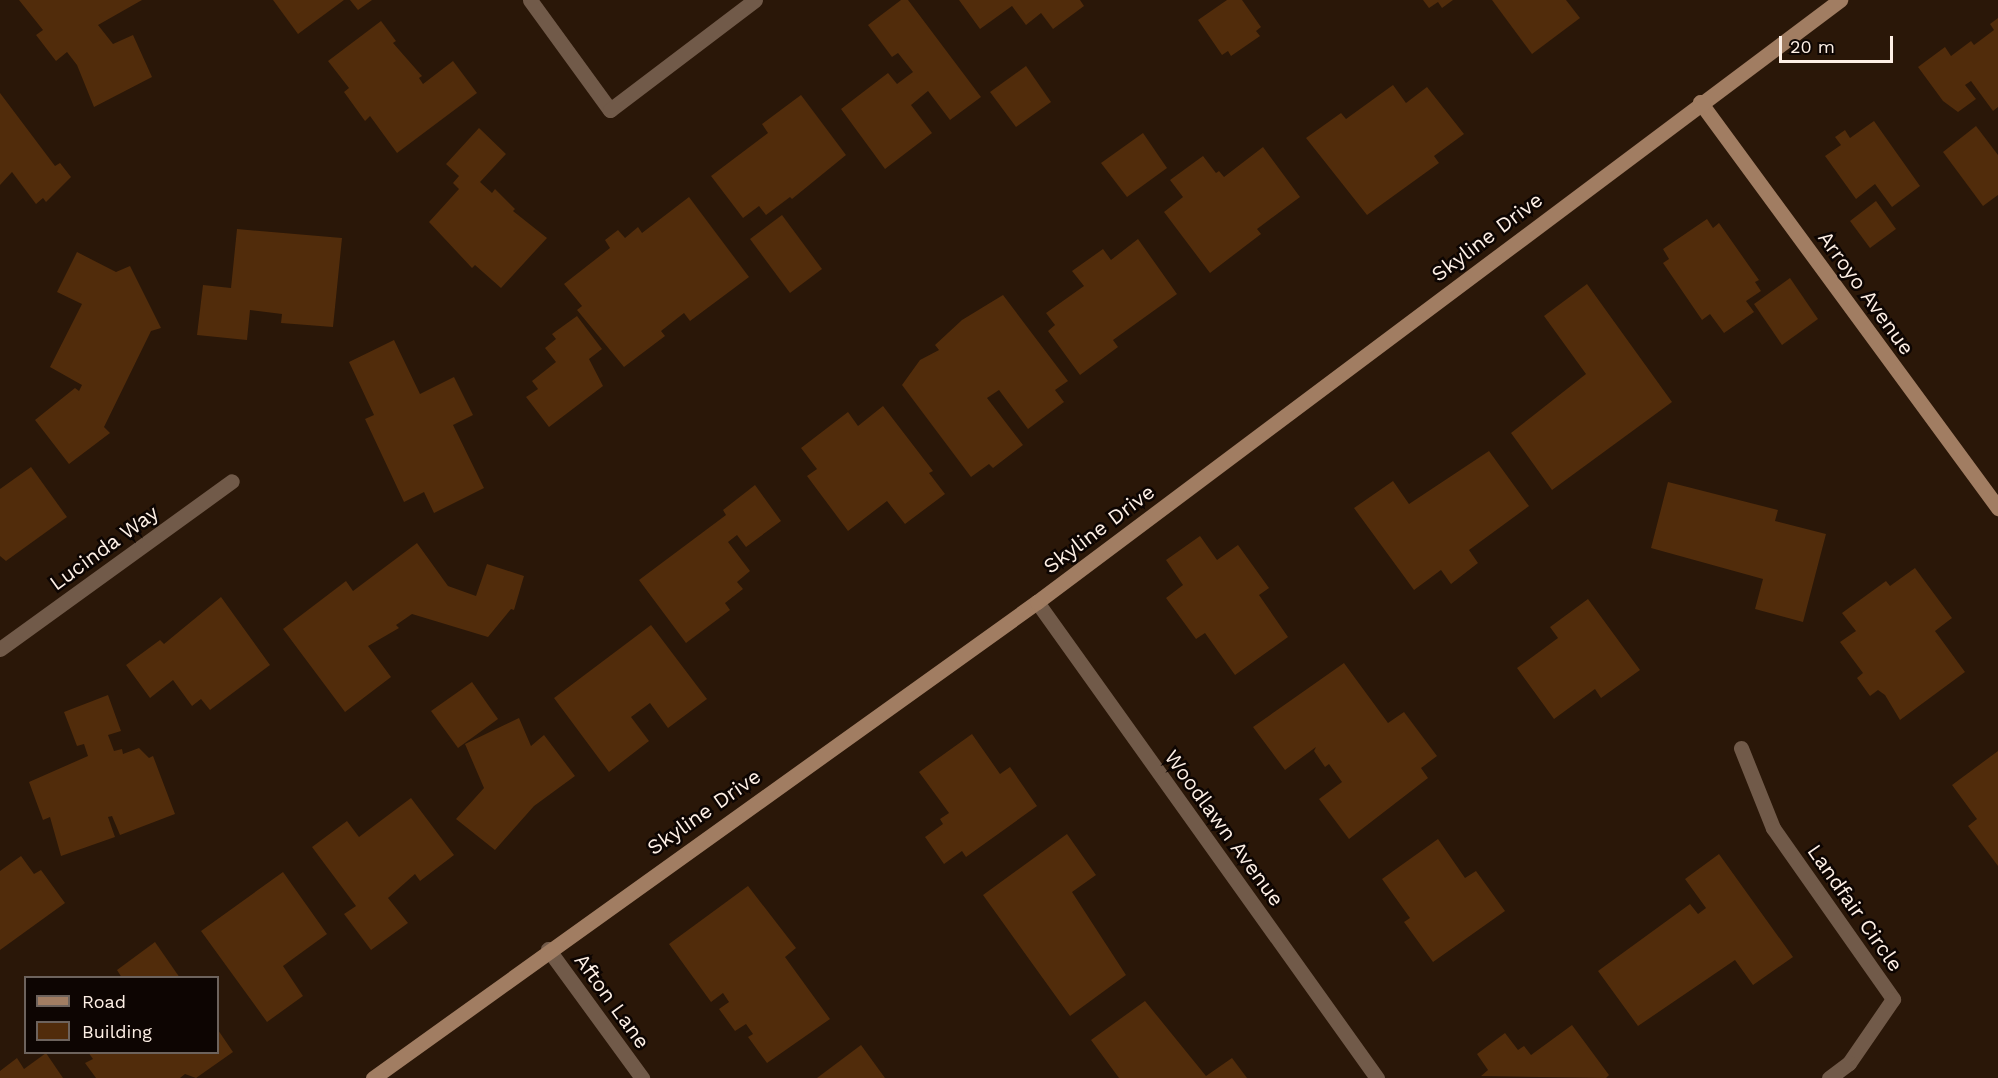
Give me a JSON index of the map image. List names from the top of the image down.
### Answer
{
  "streets": {
    "street": [
      "Skyline Drive",
      "Arroyo Avenue",
      "Lucinda Way",
      "Woodlawn Avenue",
      "Landfair Circle",
      "Afton Lane"
    ]
  },
  "crossings": [
    ["Skyline Drive", "Arroyo Avenue"],
    ["Skyline Drive", "Woodlawn Avenue"],
    ["Skyline Drive", "Afton Lane"]
  ],
  "legend": ["Road", "Building"],
  "scale_bar": "20 m"
}
